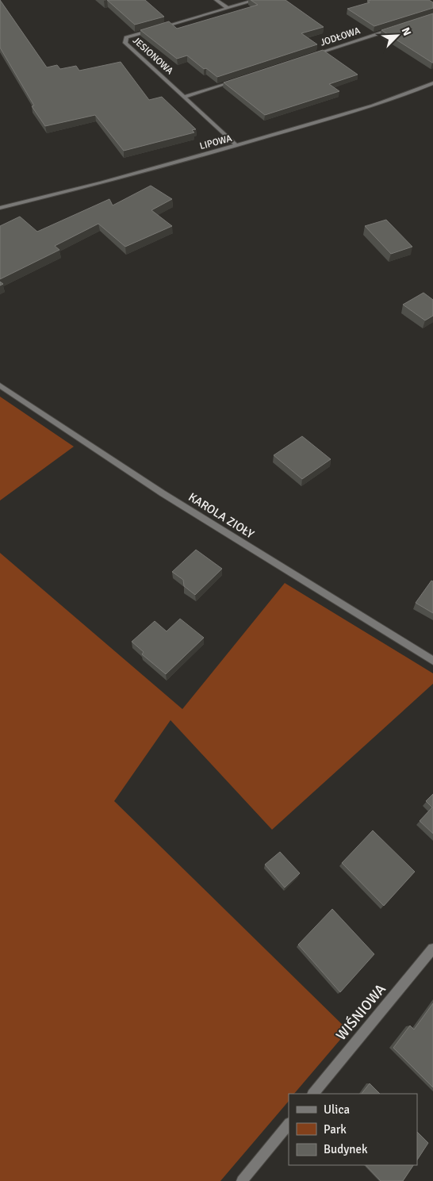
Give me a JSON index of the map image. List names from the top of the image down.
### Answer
{
  "streets": {
    "street": [
      "JODŁOWA",
      "JESIONOWA",
      "LIPOWA",
      "KAROLA ZIOŁY",
      "WIŚNIOWA"
    ]
  },
  "crossings": [
    ["JESIONOWA", "LIPOWA"]
  ],
  "legend": ["Ulica", "Park", "Budynek"],
  "north": "top right"
}
